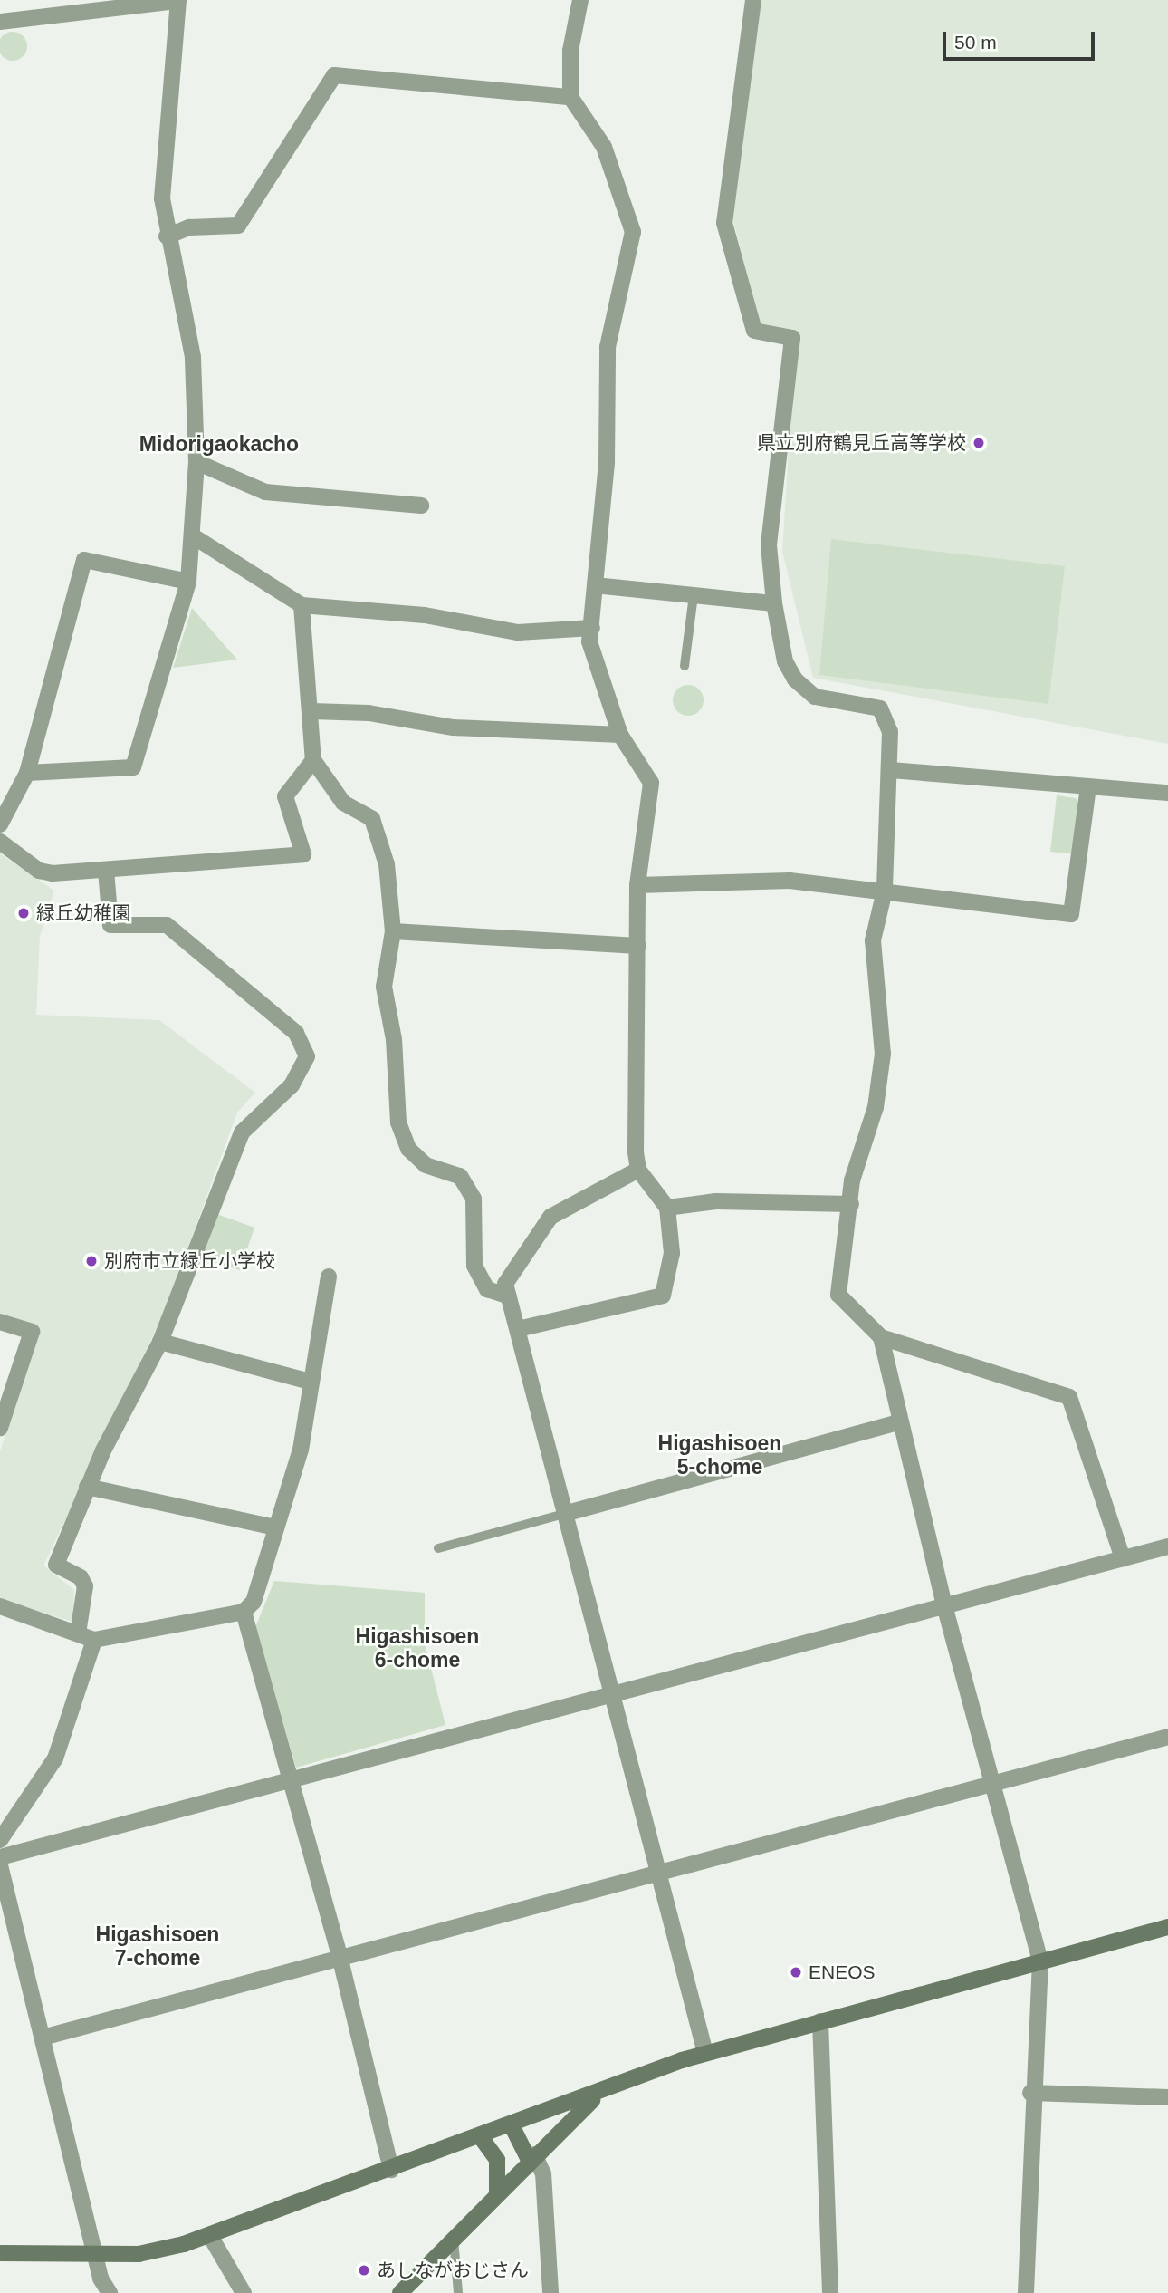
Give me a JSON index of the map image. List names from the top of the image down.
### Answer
{
  "districts": [
    "Midorigaokacho",
    "Higashisoen 5-chome",
    "Higashisoen 6-chome",
    "Higashisoen 7-chome"
  ],
  "places": [
    "県立別府鶴見丘高等学校",
    "緑丘幼稚園",
    "別府市立緑丘小学校",
    "ENEOS",
    "あしながおじさん"
  ],
  "scale_bar": "50 m"
}
